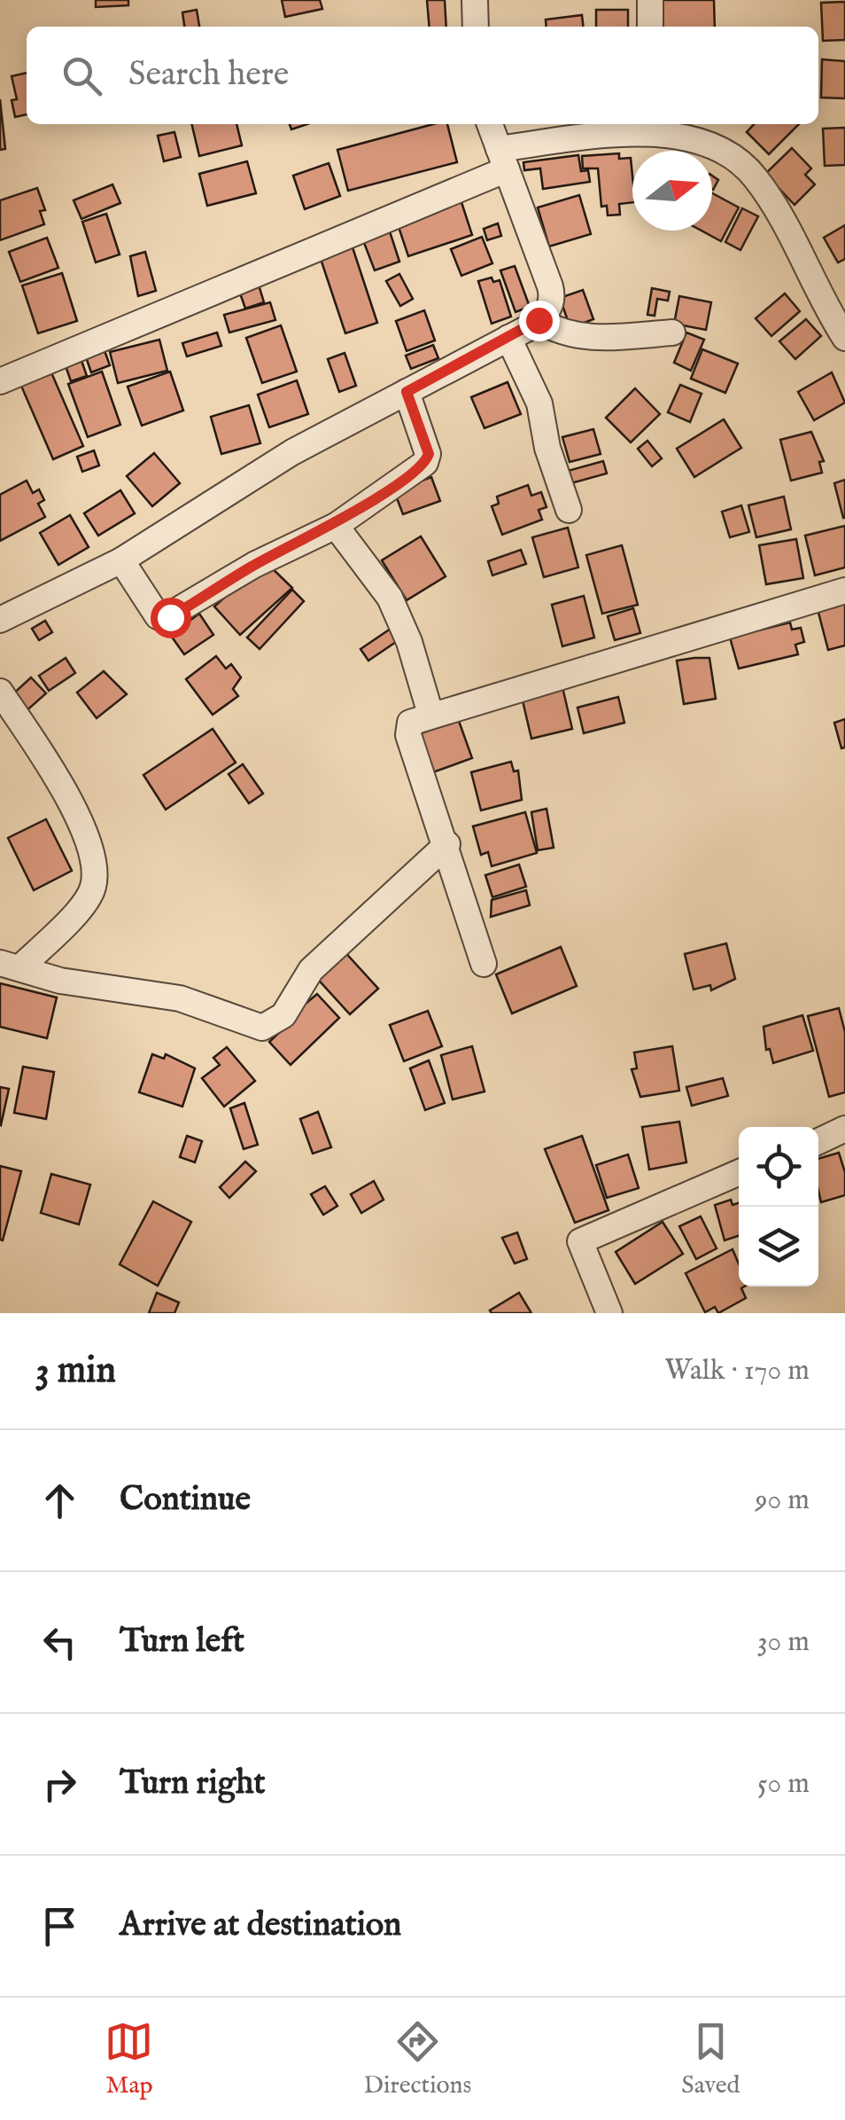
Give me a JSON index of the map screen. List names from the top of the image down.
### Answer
{
  "north": "right",
  "page": {
    "search": "Search here",
    "heading": ["3 min", "Walk · 170 m"],
    "list": [
      ["Continue", "90 m"],
      ["Turn left", "30 m"],
      ["Turn right", "50 m"],
      "Arrive at destination"
    ],
    "nav": ["Map", "Directions", "Saved"]
  }
}
